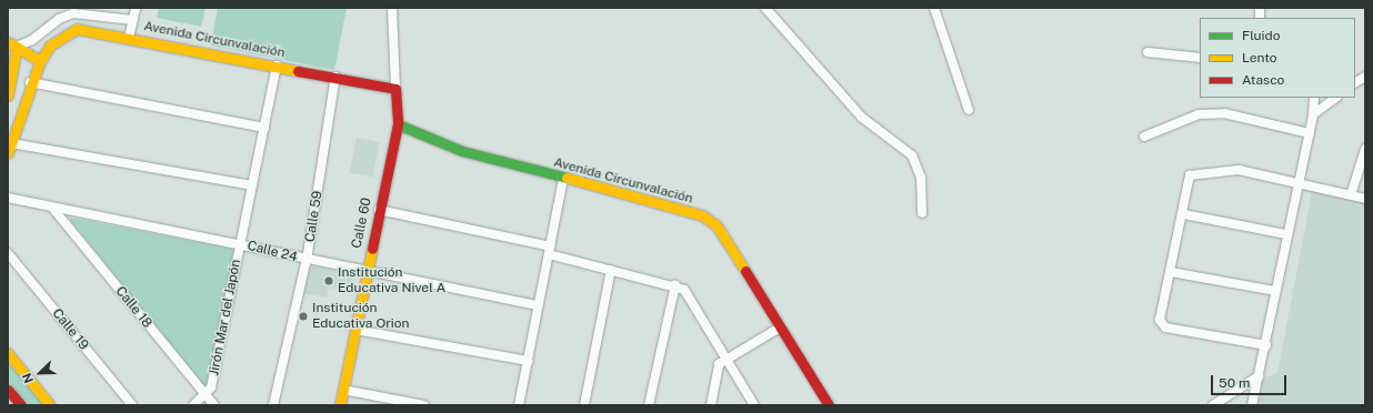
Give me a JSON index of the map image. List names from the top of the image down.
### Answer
{
  "streets": {
    "street": [
      "Avenida Circunvalación",
      "Calle 59",
      "Calle 60",
      "Calle 24",
      "Calle 18",
      "Jirón Mar del Japón",
      "Calle 19"
    ]
  },
  "crossings": [
    ["Avenida Circunvalación", "Calle 59"],
    ["Avenida Circunvalación", "Calle 60"],
    ["Avenida Circunvalación", "Jirón Mar del Japón"],
    ["Calle 59", "Calle 24"],
    ["Calle 60", "Calle 24"],
    ["Calle 24", "Calle 18"],
    ["Calle 24", "Jirón Mar del Japón"],
    ["Calle 18", "Jirón Mar del Japón"]
  ],
  "places": ["Institución Educativa Nivel A", "Institución Educativa Orion"],
  "legend": ["Fluido", "Lento", "Atasco"],
  "scale_bar": "50 m",
  "north": "bottom left"
}
